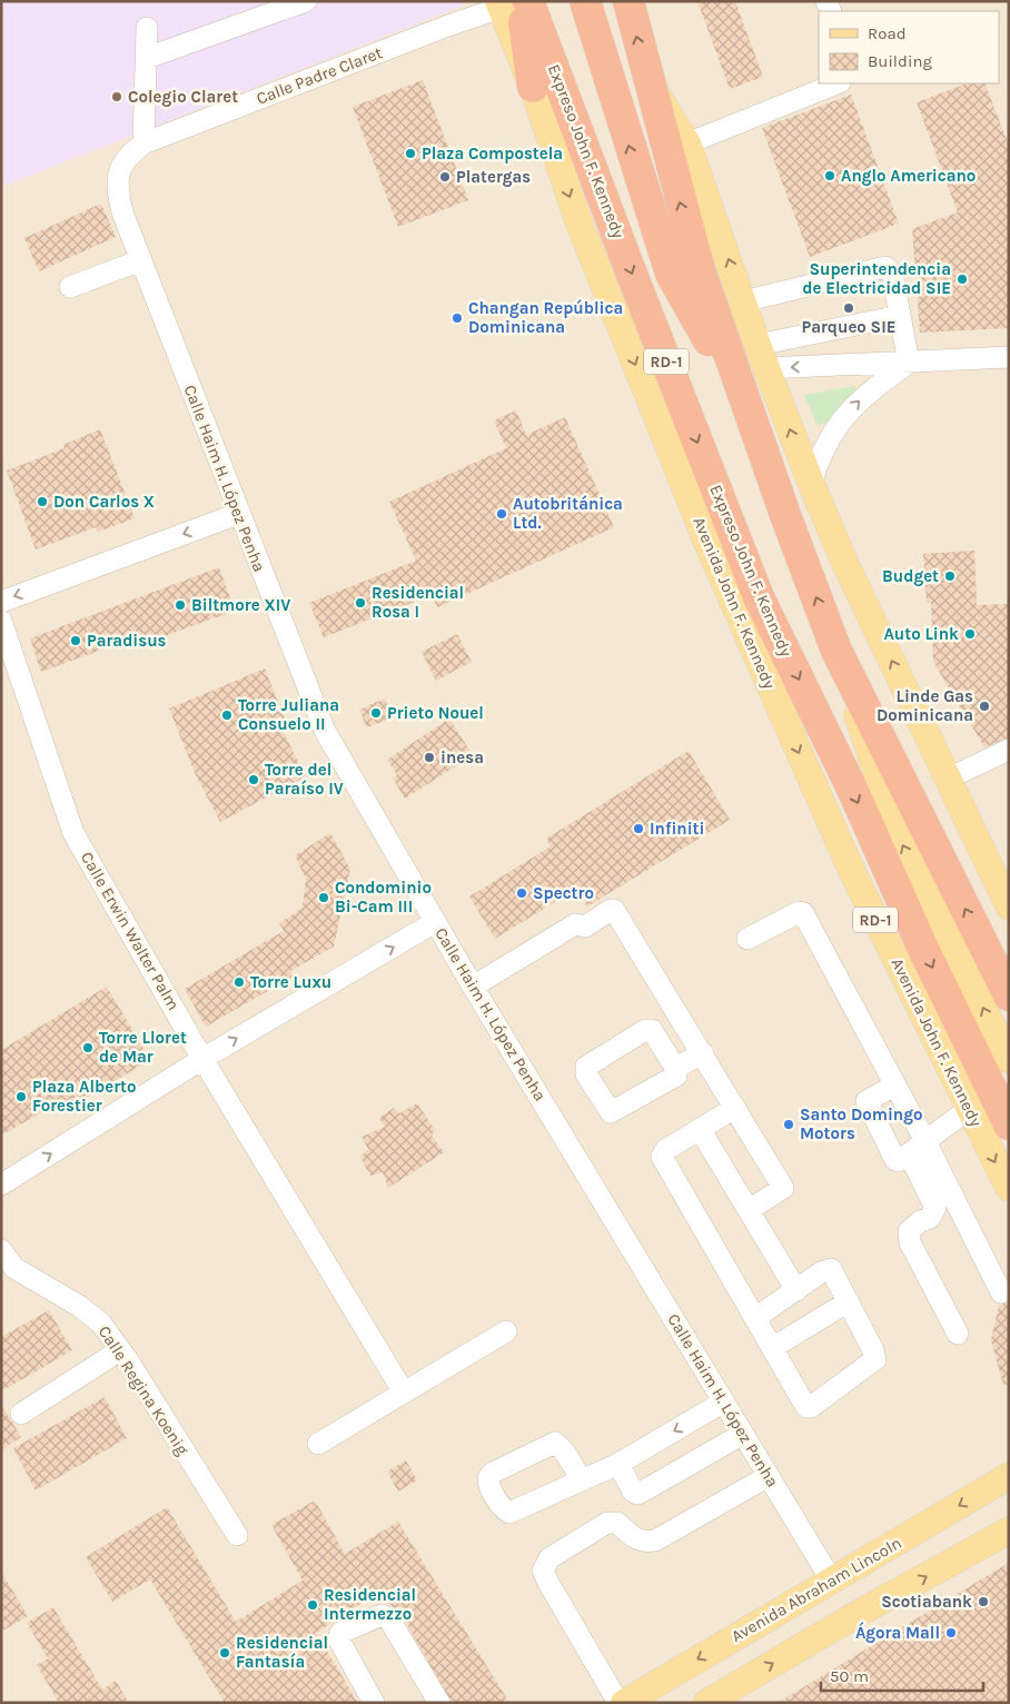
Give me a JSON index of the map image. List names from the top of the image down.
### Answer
{
  "streets": {
    "highway": ["Expreso John F. Kennedy", "RD-1"],
    "main road": ["Avenida John F. Kennedy", "Avenida Abraham Lincoln"],
    "street": [
      "Calle Padre Claret",
      "Calle Haim H. López Penha",
      "Calle Erwin Walter Palm",
      "Calle Regina Koenig"
    ]
  },
  "crossings": [
    ["Calle Padre Claret", "Expreso John F. Kennedy"],
    ["Calle Padre Claret", "Calle Haim H. López Penha"],
    ["Calle Haim H. López Penha", "Avenida Abraham Lincoln"]
  ],
  "places": [
    "Colegio Claret",
    "Plaza Compostela",
    "Anglo Americano",
    "Platergas",
    "Superintendencia de Electricidad SIE",
    "Parqueo SIE",
    "Changan República Dominicana",
    "Don Carlos X",
    "Autobritánica Ltd.",
    "Budget",
    "Residencial Rosa I",
    "Biltmore XIV",
    "Auto Link",
    "Paradisus",
    "Linde Gas Dominicana",
    "Prieto Nouel",
    "Torre Juliana Consuelo II",
    "inesa",
    "Torre del Paraíso IV",
    "Infiniti",
    "Spectro",
    "Condominio Bi-Cam III",
    "Torre Luxu",
    "Torre Lloret de Mar",
    "Plaza Alberto Forestier",
    "Santo Domingo Motors",
    "Scotiabank",
    "Residencial Intermezzo",
    "Ágora Mall",
    "Residencial Fantasía"
  ],
  "legend": ["Road", "Building"],
  "scale_bar": "50 m"
}
